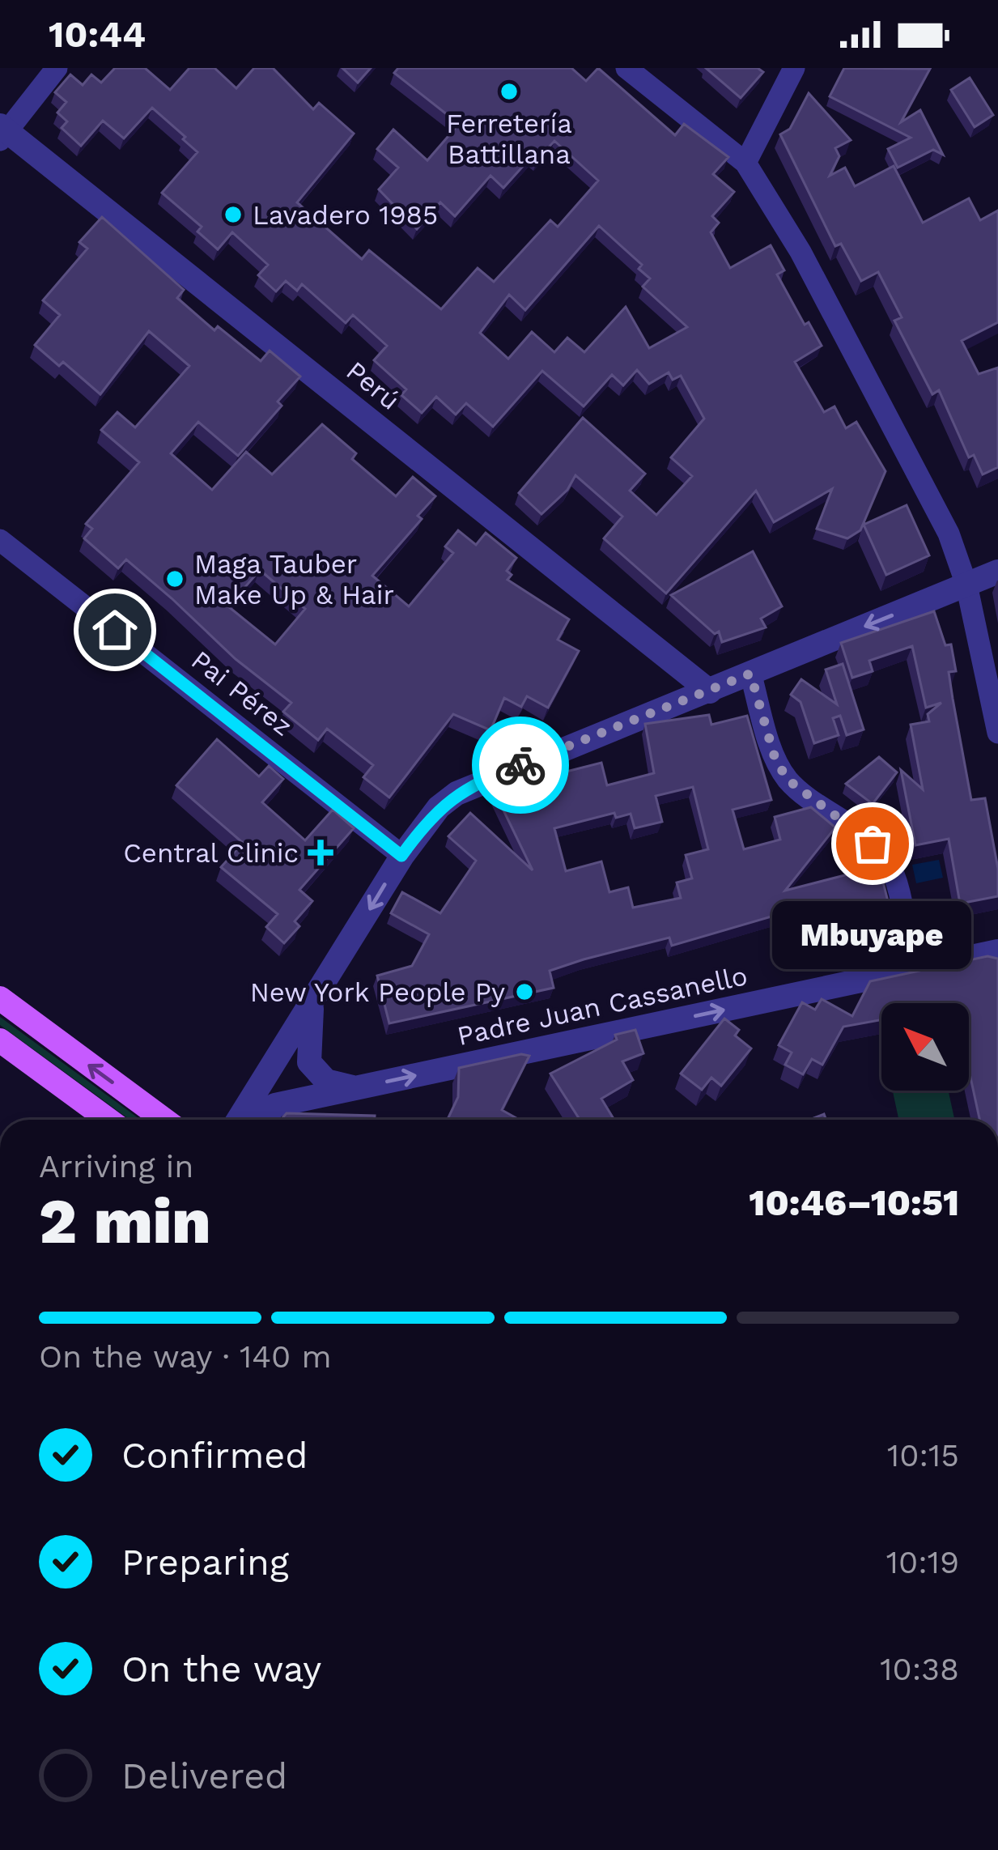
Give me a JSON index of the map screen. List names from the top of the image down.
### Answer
{
  "streets": {
    "street": ["Perú", "Pai Pérez", "Padre Juan Cassanello"]
  },
  "one_way": ["Padre Juan Cassanello"],
  "places": {
    "other": [
      "Ferretería Battillana",
      "Lavadero 1985",
      "Maga Tauber Make Up & Hair",
      "Mbuyape",
      "New York People Py"
    ],
    "health": ["Central Clinic"]
  },
  "north": "top left",
  "page": {
    "status": "10:44",
    "bubble": "Mbuyape",
    "heading": ["2 min", "Arriving in", "10:46–10:51"],
    "bar": "On the way · 140 m",
    "list": [
      ["Confirmed", "10:15"],
      ["Preparing", "10:19"],
      ["On the way", "10:38"],
      "Delivered"
    ]
  }
}
